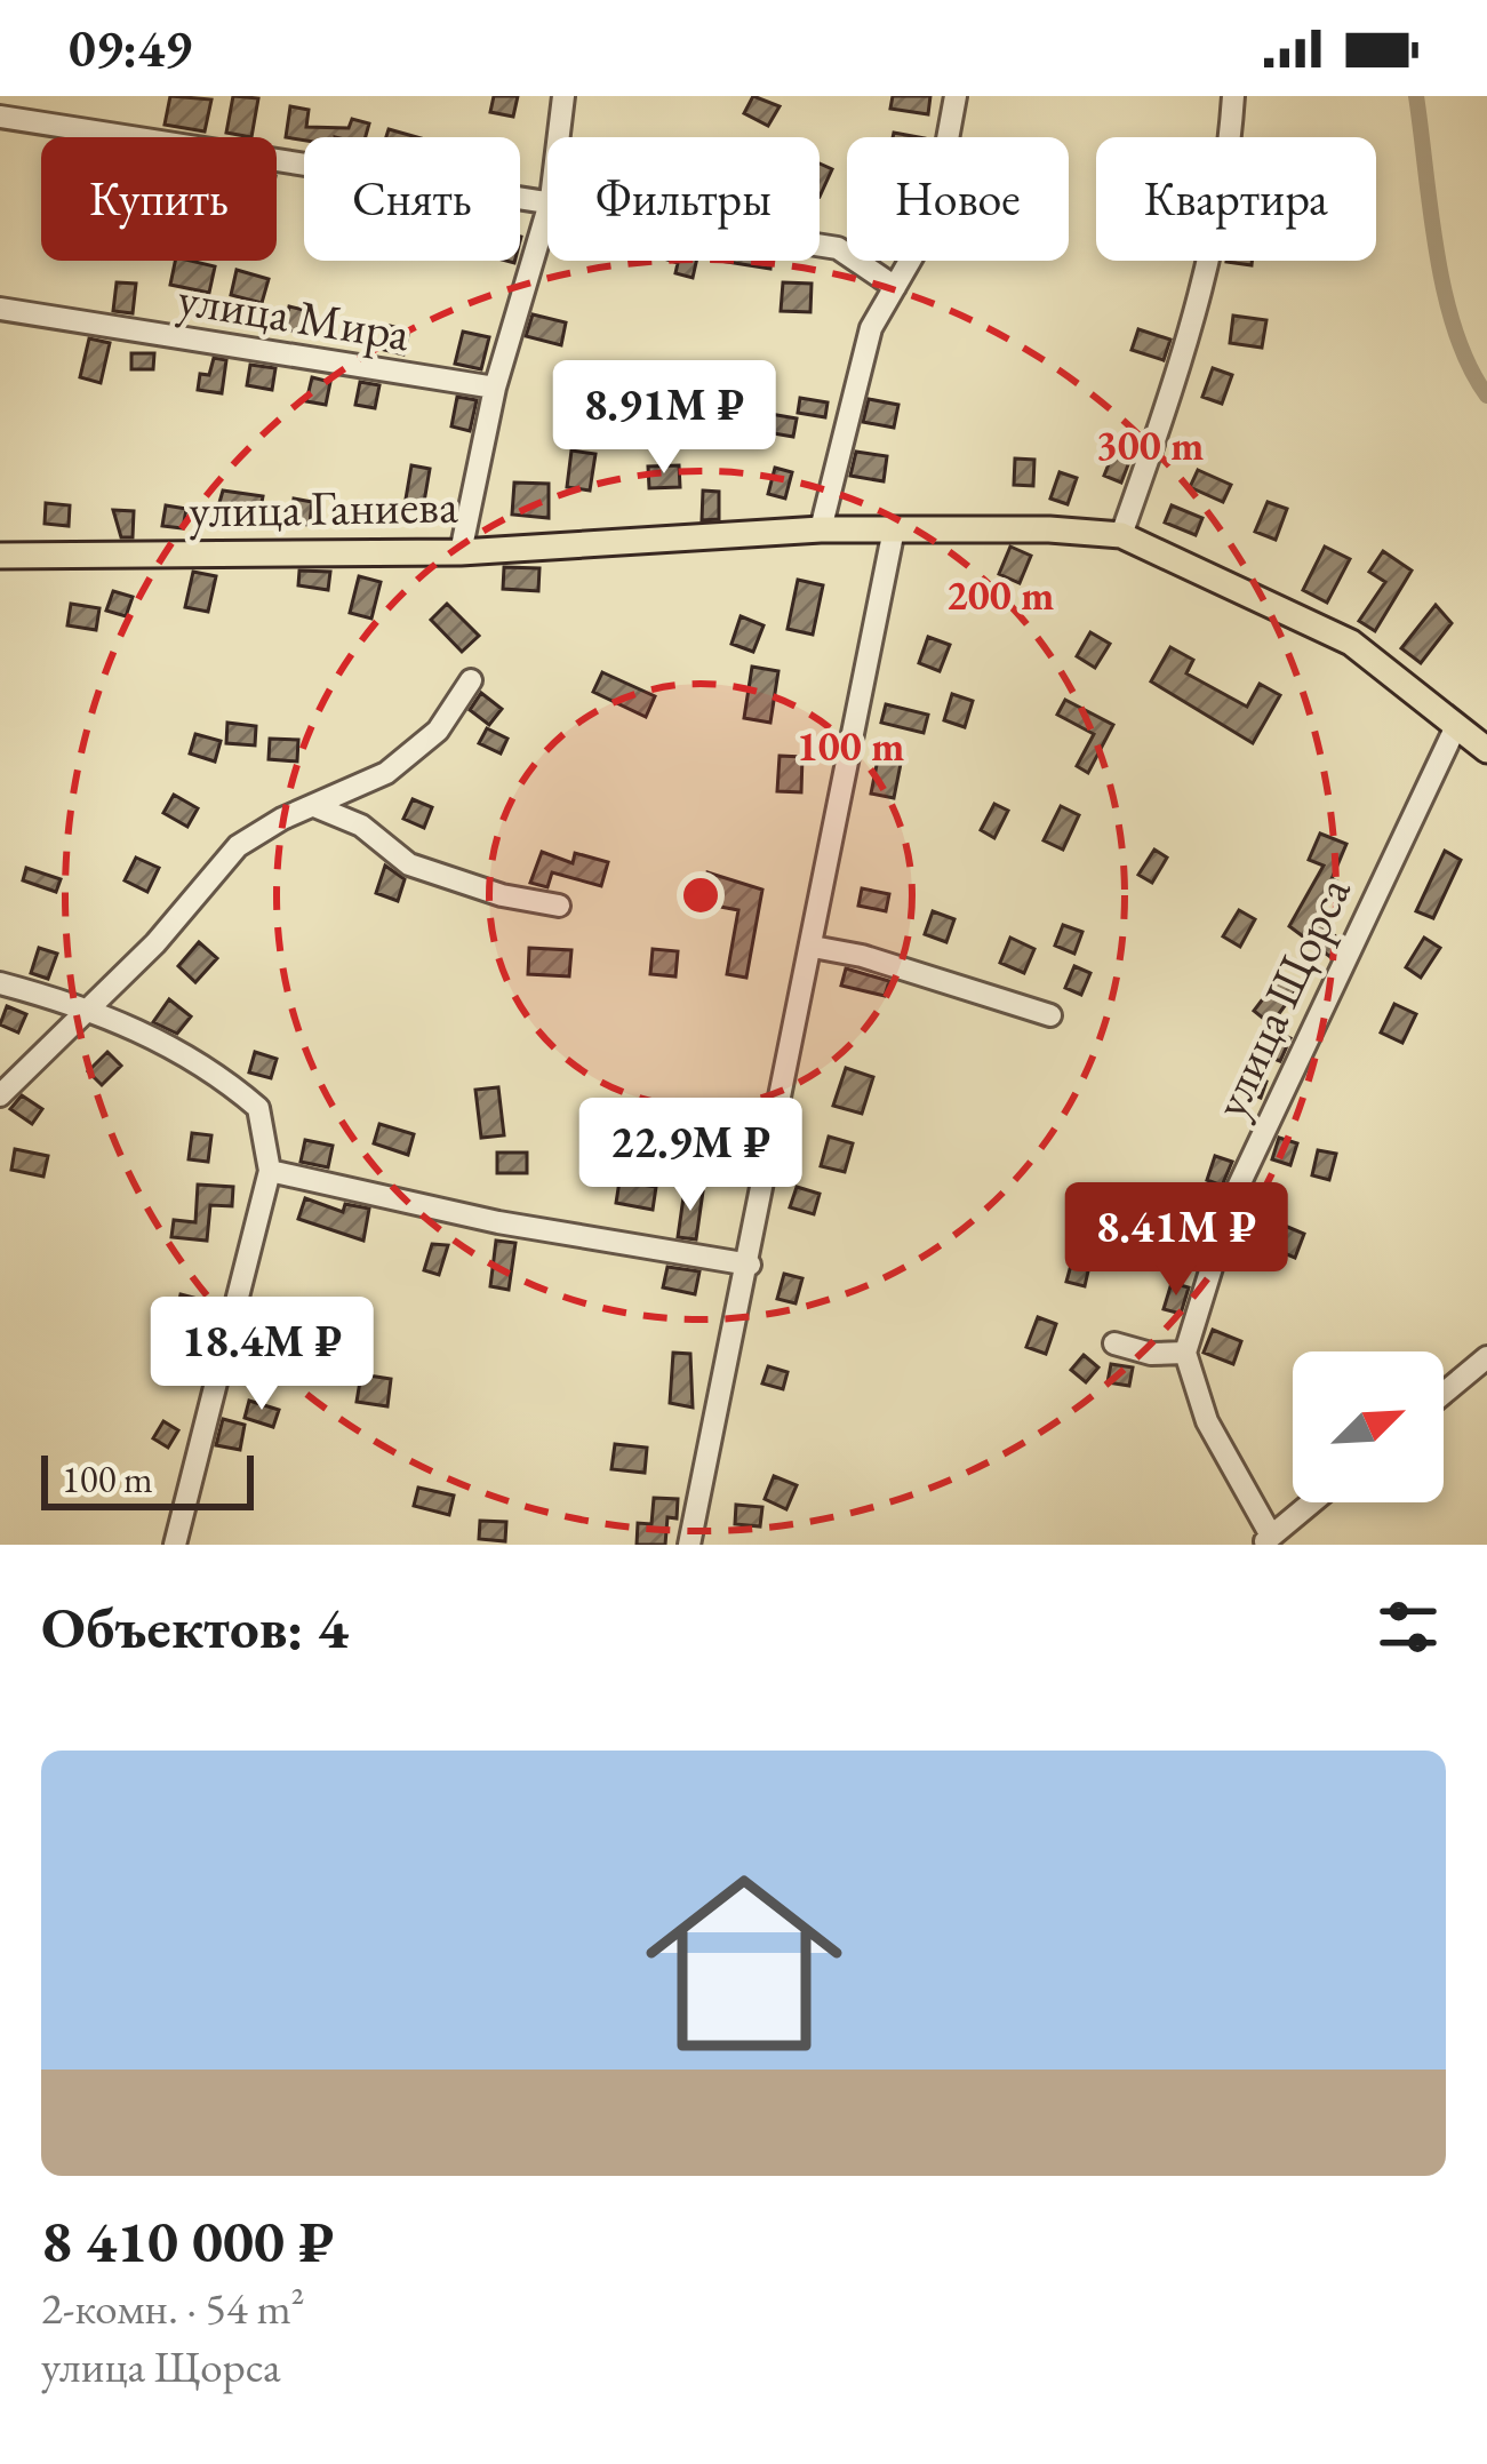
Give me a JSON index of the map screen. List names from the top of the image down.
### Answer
{
  "streets": {
    "main road": ["улица Ганиева"],
    "street": ["улица Мира", "улица Щорса"]
  },
  "scale_bar": "100 m",
  "north": "top right",
  "page": {
    "status": "09:49",
    "chip": [
      "Купить",
      "Снять",
      "Фильтры",
      "Новое",
      "Квартира"
    ],
    "price": [
      "8.91M ₽",
      "22.9M ₽",
      "8.41M ₽",
      "18.4M ₽"
    ],
    "scale": "100 m",
    "heading": "Объектов: 4",
    "list": [
      {
        "name": "8 410 000 ₽",
        "note": "2-комн. · 54 m² · улица Щорса"
      }
    ]
  },
  "rings": ["300 m", "200 m", "100 m"]
}
